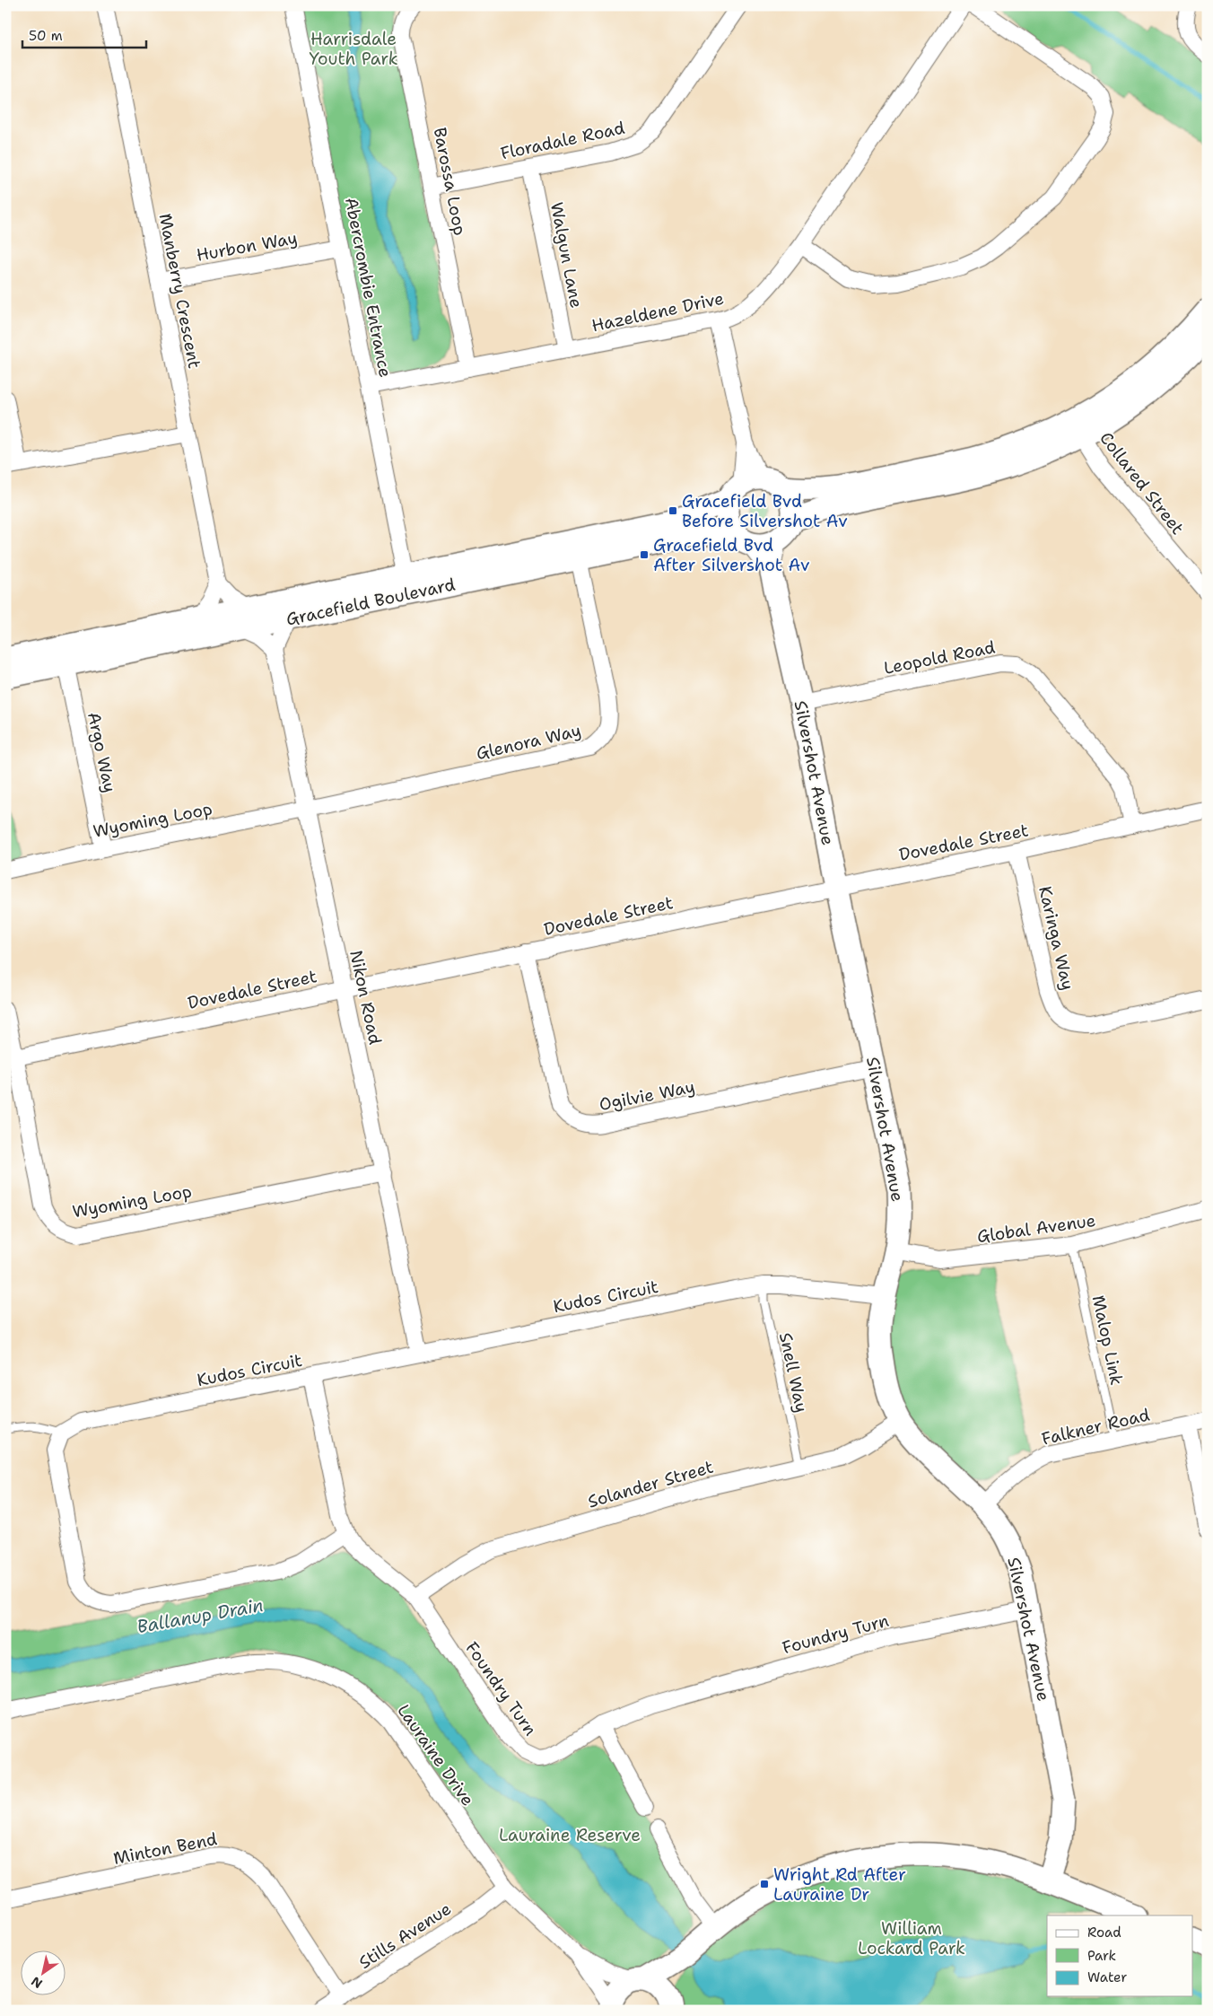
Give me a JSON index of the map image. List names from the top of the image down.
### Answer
{
  "streets": {
    "street": [
      "Floradale Road",
      "Barossa Loop",
      "Hurbon Way",
      "Walgun Lane",
      "Abercrombie Entrance",
      "Manberry Crescent",
      "Hazeldene Drive",
      "Collared Street",
      "Gracefield Boulevard",
      "Leopold Road",
      "Glenora Way",
      "Argo Way",
      "Silvershot Avenue",
      "Wyoming Loop",
      "Dovedale Street",
      "Karinga Way",
      "Nikon Road",
      "Ogilvie Way",
      "Global Avenue",
      "Kudos Circuit",
      "Falkner Road",
      "Solander Street",
      "Foundry Turn",
      "Lauraine Drive",
      "Minton Bend",
      "Stills Avenue"
    ],
    "lane": ["Malop Link", "Snell Way"]
  },
  "crossings": [
    ["Floradale Road", "Barossa Loop"],
    ["Floradale Road", "Walgun Lane"],
    ["Barossa Loop", "Hazeldene Drive"],
    ["Hurbon Way", "Abercrombie Entrance"],
    ["Hurbon Way", "Manberry Crescent"],
    ["Walgun Lane", "Hazeldene Drive"],
    ["Abercrombie Entrance", "Hazeldene Drive"],
    ["Abercrombie Entrance", "Gracefield Boulevard"],
    ["Gracefield Boulevard", "Glenora Way"],
    ["Gracefield Boulevard", "Argo Way"],
    ["Gracefield Boulevard", "Silvershot Avenue"],
    ["Leopold Road", "Silvershot Avenue"],
    ["Leopold Road", "Dovedale Street"],
    ["Glenora Way", "Wyoming Loop"],
    ["Glenora Way", "Nikon Road"],
    ["Argo Way", "Wyoming Loop"],
    ["Silvershot Avenue", "Dovedale Street"],
    ["Silvershot Avenue", "Ogilvie Way"],
    ["Silvershot Avenue", "Global Avenue"],
    ["Silvershot Avenue", "Kudos Circuit"],
    ["Silvershot Avenue", "Falkner Road"],
    ["Silvershot Avenue", "Solander Street"],
    ["Silvershot Avenue", "Foundry Turn"],
    ["Wyoming Loop", "Dovedale Street"],
    ["Wyoming Loop", "Nikon Road"],
    ["Dovedale Street", "Karinga Way"],
    ["Dovedale Street", "Nikon Road"],
    ["Dovedale Street", "Ogilvie Way"],
    ["Nikon Road", "Kudos Circuit"],
    ["Global Avenue", "Malop Link"],
    ["Kudos Circuit", "Snell Way"],
    ["Kudos Circuit", "Foundry Turn"],
    ["Malop Link", "Falkner Road"],
    ["Snell Way", "Solander Street"],
    ["Solander Street", "Foundry Turn"],
    ["Lauraine Drive", "Stills Avenue"],
    ["Minton Bend", "Stills Avenue"]
  ],
  "water": ["Ballanup Drain"],
  "parks": ["Harrisdale Youth Park", "Lauraine Reserve", "William Lockard Park"],
  "places": {
    "transit": ["Gracefield Bvd Before Silvershot Av", "Gracefield Bvd After Silvershot Av", "Wright Rd After Lauraine Dr"]
  },
  "legend": ["Road", "Park", "Water"],
  "scale_bar": "50 m",
  "north": "bottom left"
}
